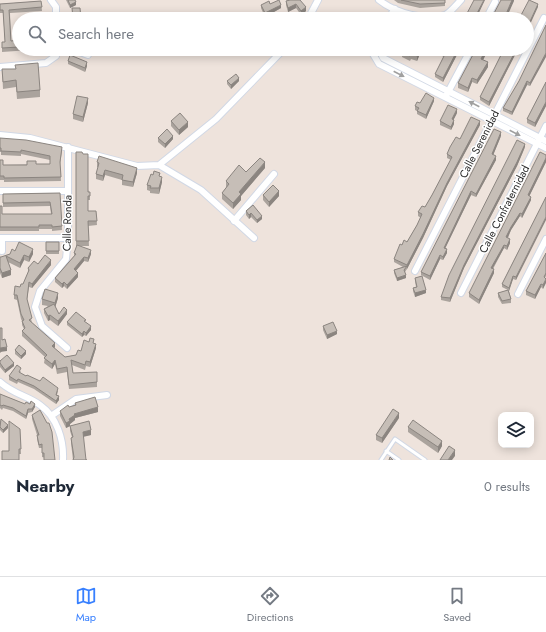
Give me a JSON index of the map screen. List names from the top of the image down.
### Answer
{
  "streets": {
    "street": ["Calle Serenidad", "Calle Confraternidad", "Calle Ronda"]
  },
  "page": {
    "search": "Search here",
    "heading": ["Nearby", "0 results"],
    "nav": ["Map", "Directions", "Saved"]
  }
}
